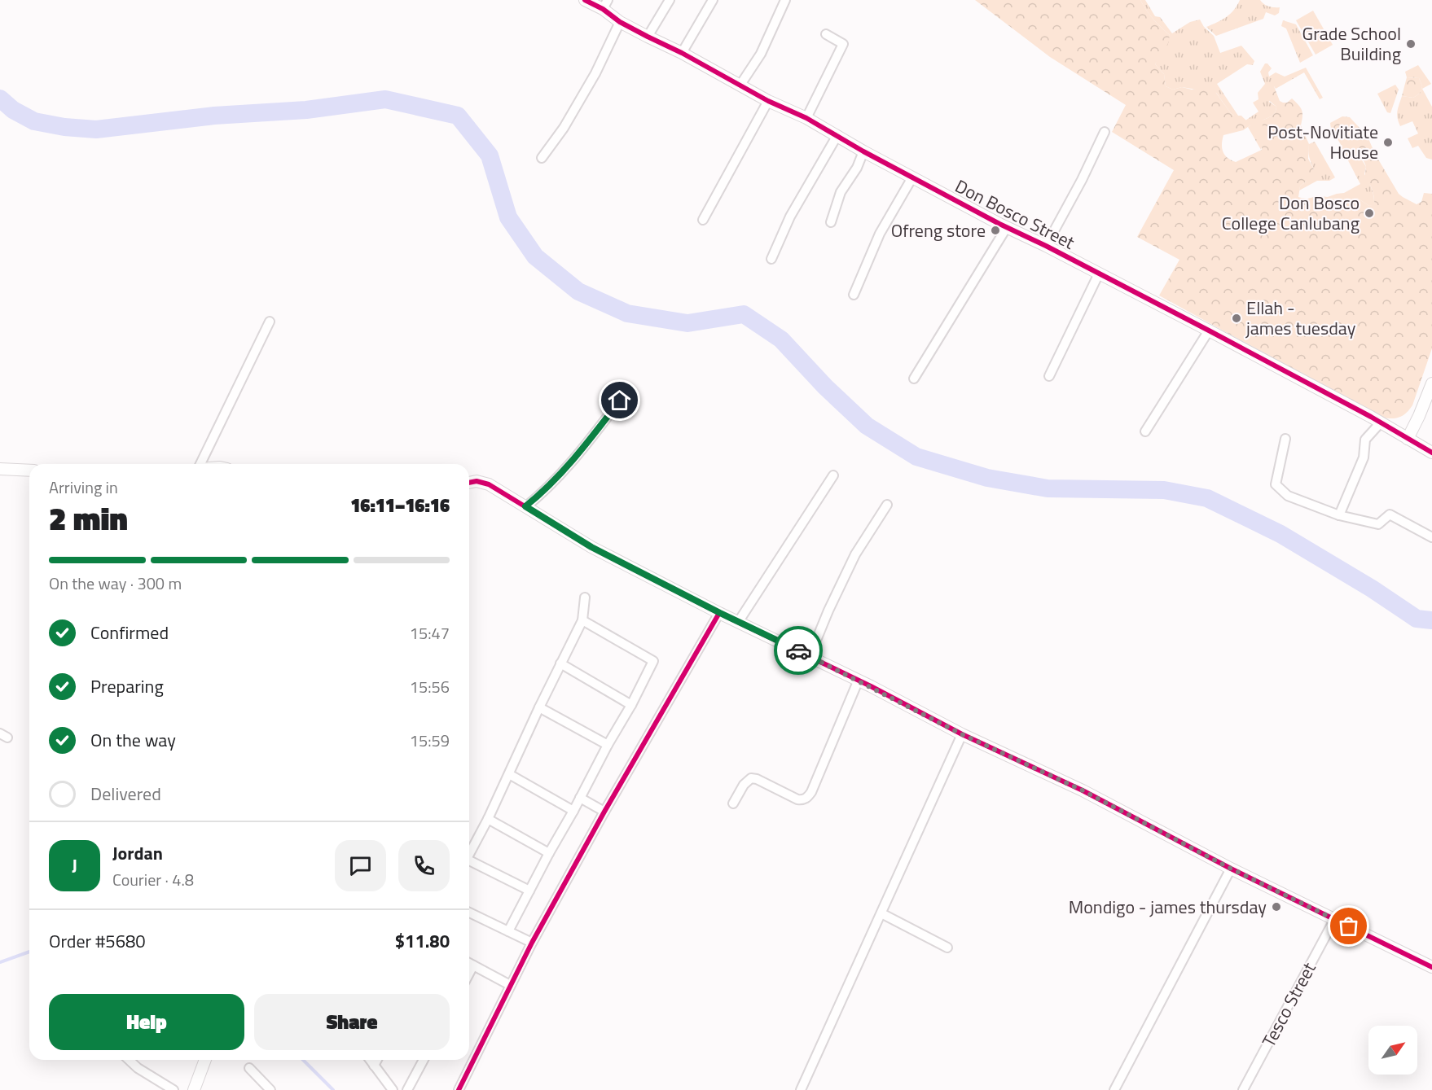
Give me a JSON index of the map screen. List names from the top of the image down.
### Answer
{
  "streets": {
    "street": ["Don Bosco Street", "Tesco Street"]
  },
  "places": [
    "Grade School Building",
    "Post-Novitiate House",
    "Don Bosco College Canlubang",
    "Ofreng store",
    "Ellah - james tuesday",
    "Mondigo - james thursday"
  ],
  "north": "top right",
  "page": {
    "heading": ["2 min", "Arriving in", "16:11–16:16"],
    "panel": [
      "Jordan",
      "Courier · 4.8",
      "Order #5680",
      "$11.80"
    ],
    "bar": "On the way · 300 m",
    "list": [
      ["Confirmed", "15:47"],
      ["Preparing", "15:56"],
      ["On the way", "15:59"],
      "Delivered"
    ],
    "round": "J",
    "buttons": ["Help", "Share"]
  }
}
